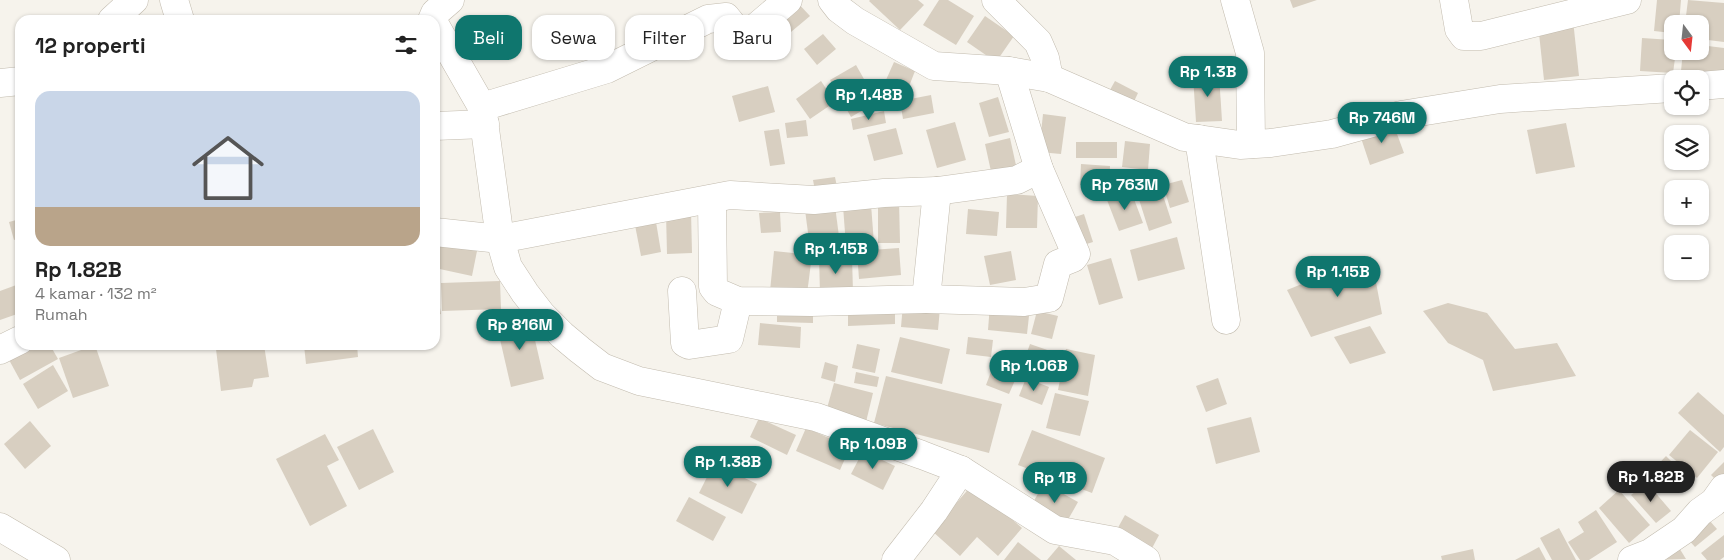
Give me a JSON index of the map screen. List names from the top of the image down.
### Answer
{
  "north": "bottom",
  "page": {
    "map_buttons": ["+", "−"],
    "chip": [
      "Beli",
      "Sewa",
      "Filter",
      "Baru"
    ],
    "heading": "12 properti",
    "price": [
      "Rp 1.3B",
      "Rp 1.48B",
      "Rp 746M",
      "Rp 763M",
      "Rp 1.15B",
      "Rp 1.15B",
      "Rp 816M",
      "Rp 1.06B",
      "Rp 1.09B",
      "Rp 1.38B",
      "Rp 1.82B",
      "Rp 1B"
    ],
    "list": [
      {
        "name": "Rp 1.82B",
        "note": "4 kamar · 132 m² · Rumah"
      }
    ]
  }
}
